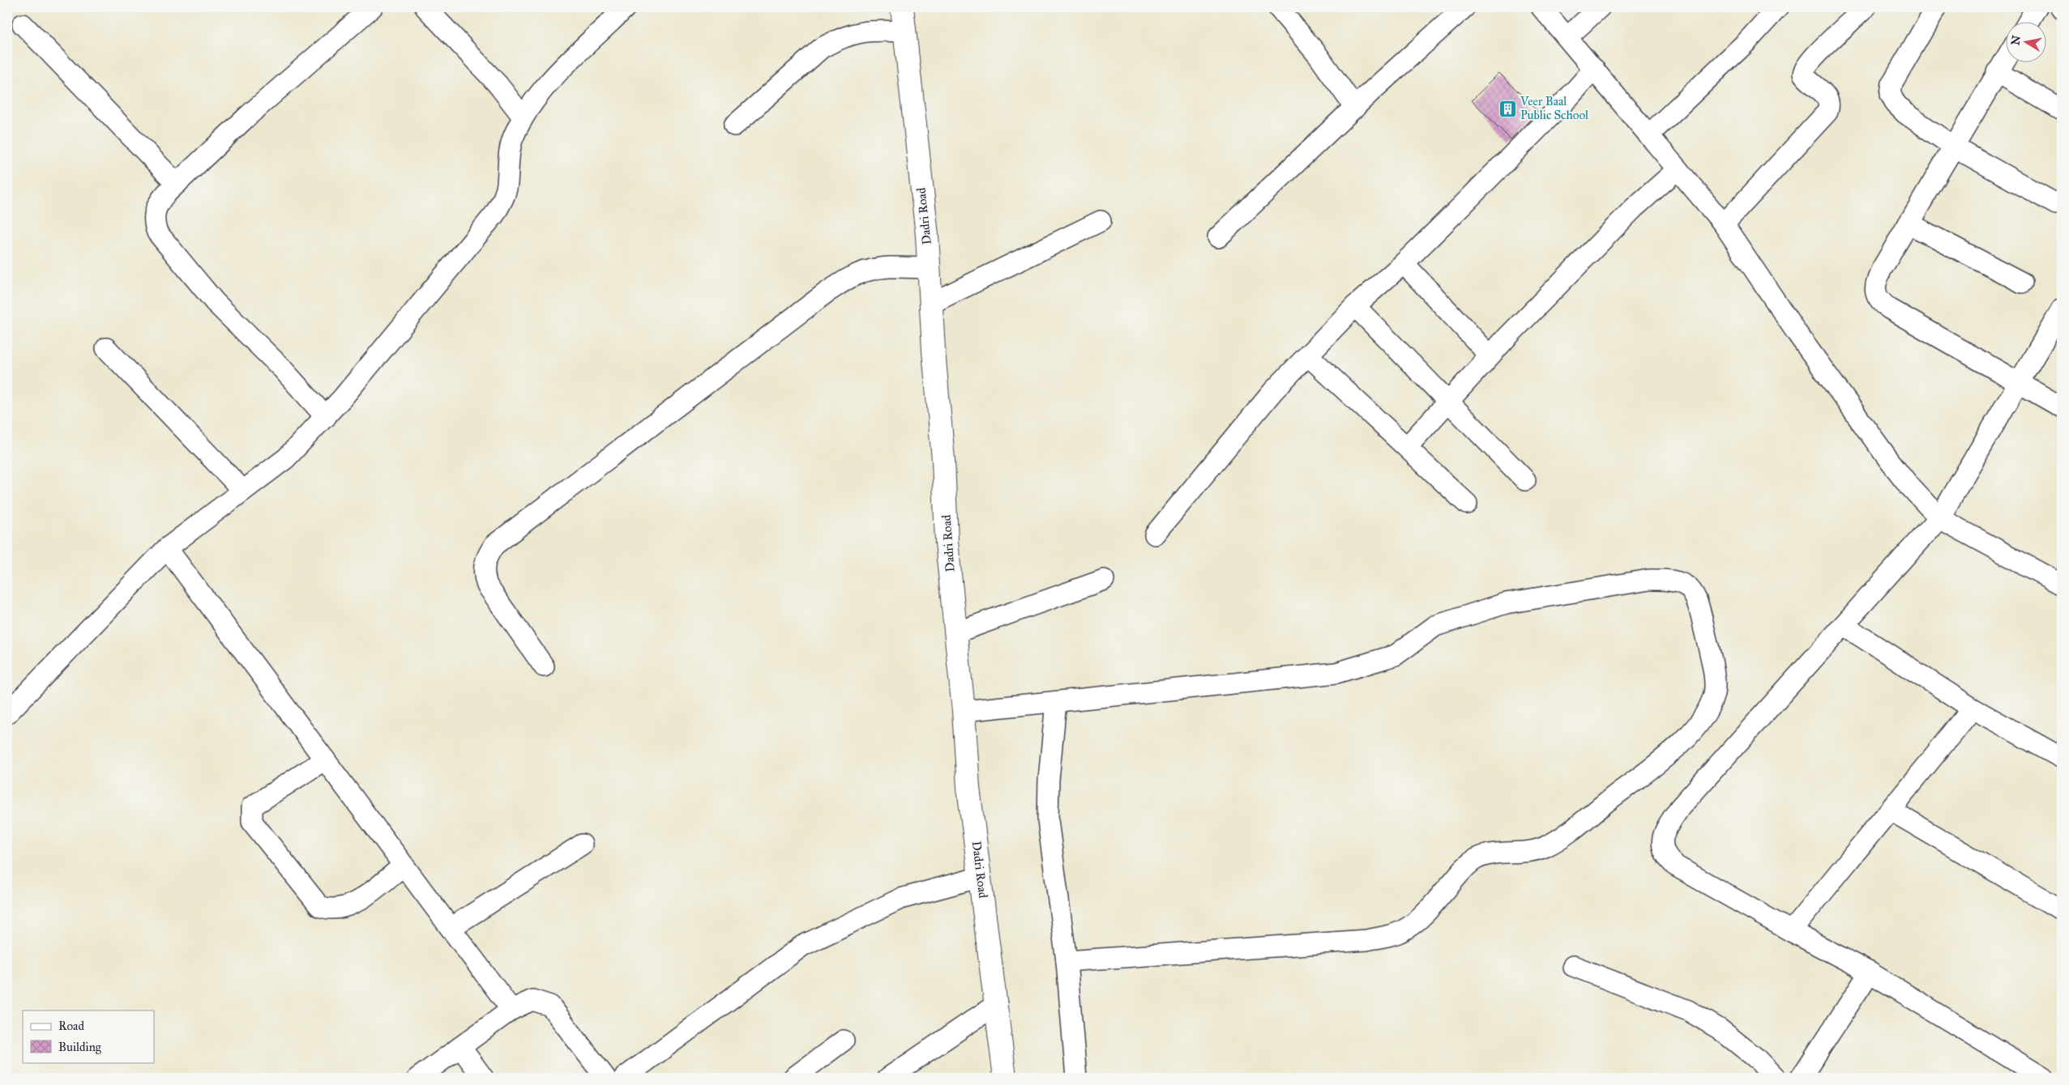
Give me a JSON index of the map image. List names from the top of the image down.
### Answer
{
  "streets": {
    "main road": ["Dadri Road"]
  },
  "places": {
    "building": ["Veer Baal Public School"]
  },
  "legend": ["Road", "Building"],
  "north": "left"
}
